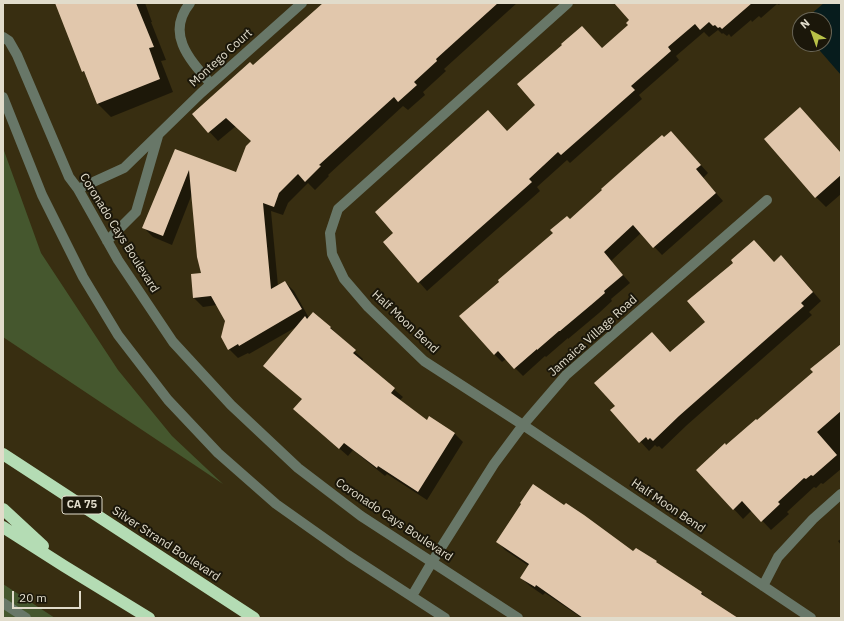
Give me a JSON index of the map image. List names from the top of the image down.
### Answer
{
  "streets": {
    "highway": ["CA 75", "Silver Strand Boulevard"],
    "street": [
      "Montego Court",
      "Coronado Cays Boulevard",
      "Half Moon Bend",
      "Jamaica Village Road"
    ]
  },
  "crossings": [
    ["Montego Court", "Coronado Cays Boulevard"],
    ["Coronado Cays Boulevard", "Jamaica Village Road"],
    ["Half Moon Bend", "Jamaica Village Road"]
  ],
  "scale_bar": "20 m",
  "north": "top left"
}
